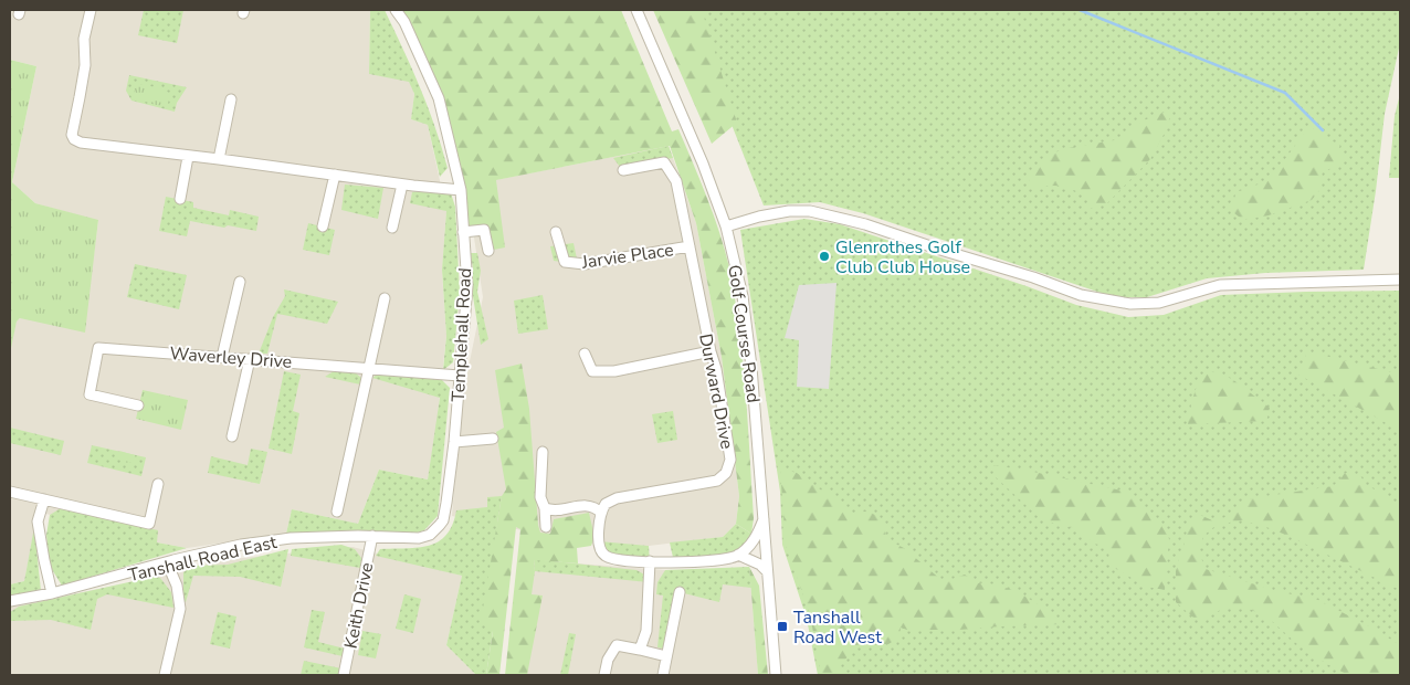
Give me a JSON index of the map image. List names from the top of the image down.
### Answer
{
  "streets": {
    "street": [
      "Jarvie Place",
      "Golf Course Road",
      "Templehall Road",
      "Waverley Drive",
      "Durward Drive",
      "Tanshall Road East",
      "Keith Drive"
    ]
  },
  "crossings": [
    ["Jarvie Place", "Durward Drive"],
    ["Templehall Road", "Waverley Drive"],
    ["Templehall Road", "Tanshall Road East"],
    ["Tanshall Road East", "Keith Drive"]
  ],
  "places": {
    "other": ["Glenrothes Golf Club Club House"],
    "transit": ["Tanshall Road West"]
  }
}
